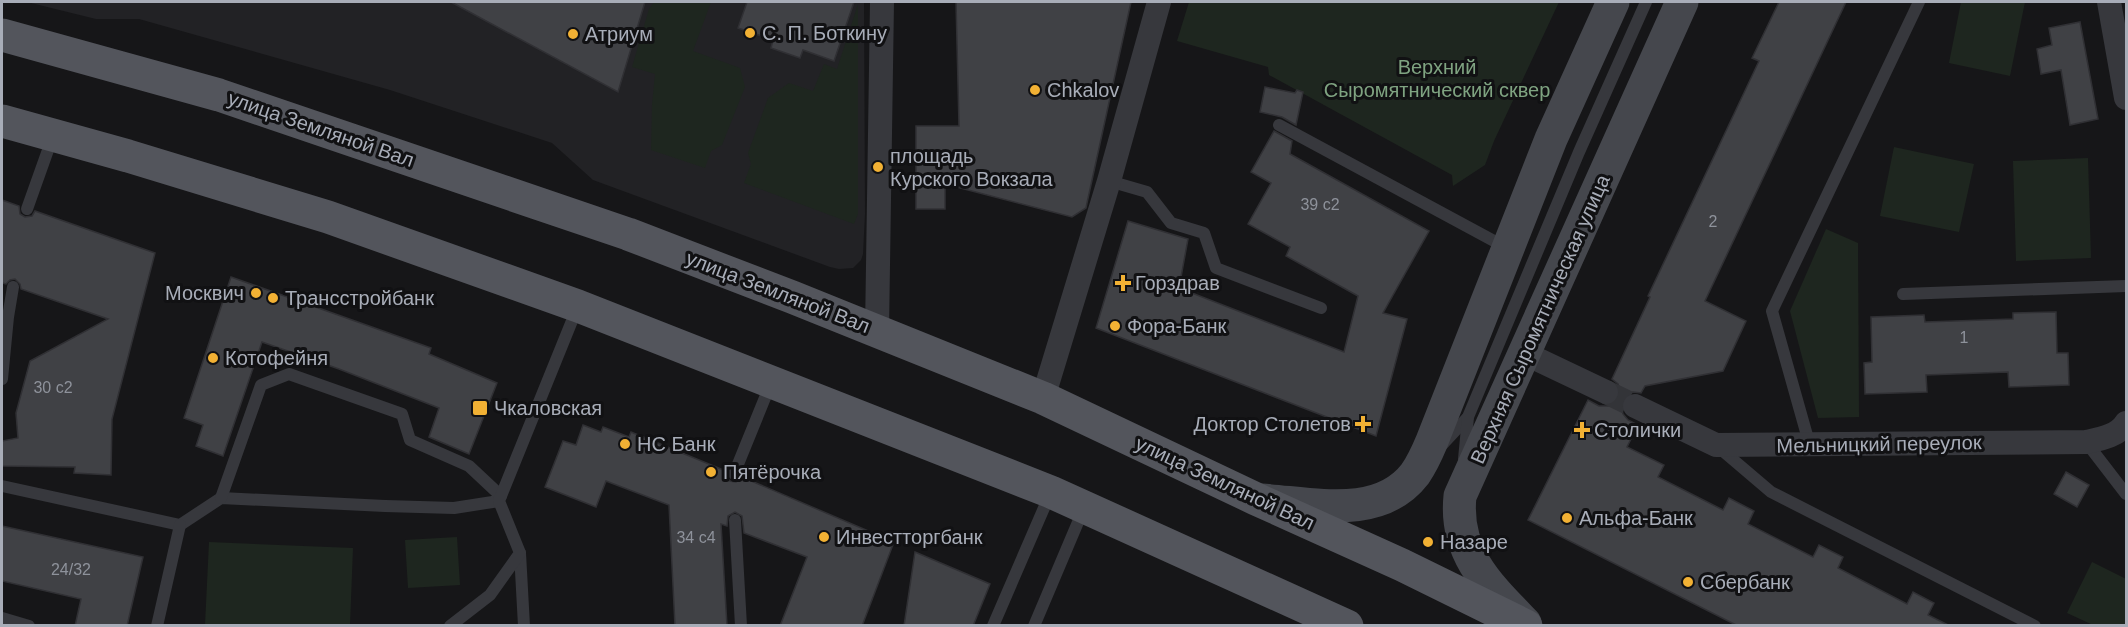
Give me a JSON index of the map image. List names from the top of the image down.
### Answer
{
  "streets": {
    "main road": ["улица Земляной Вал", "Верхняя Сыромятническая улица"],
    "street": ["Мельницкий переулок"]
  },
  "crossings": [
    ["улица Земляной Вал", "Верхняя Сыромятническая улица"]
  ],
  "parks": ["Верхний Сыромятнический сквер"],
  "places": {
    "other": [
      "С. П. Боткину",
      "Атриум",
      "Chkalov",
      "площадь Курского Вокзала",
      "Москвич",
      "Трансстройбанк",
      "Фора-Банк",
      "Котофейня",
      "НС Банк",
      "Пятёрочка",
      "Альфа-Банк",
      "Инвестторгбанк",
      "Назаре",
      "Сбербанк"
    ],
    "health": ["Горздрав", "Доктор Столетов", "Столички"],
    "transit": ["Чкаловская"]
  },
  "house_numbers": [
    "39 с2",
    "2",
    "1",
    "30 с2",
    "34 с4",
    "24/32"
  ]
}
